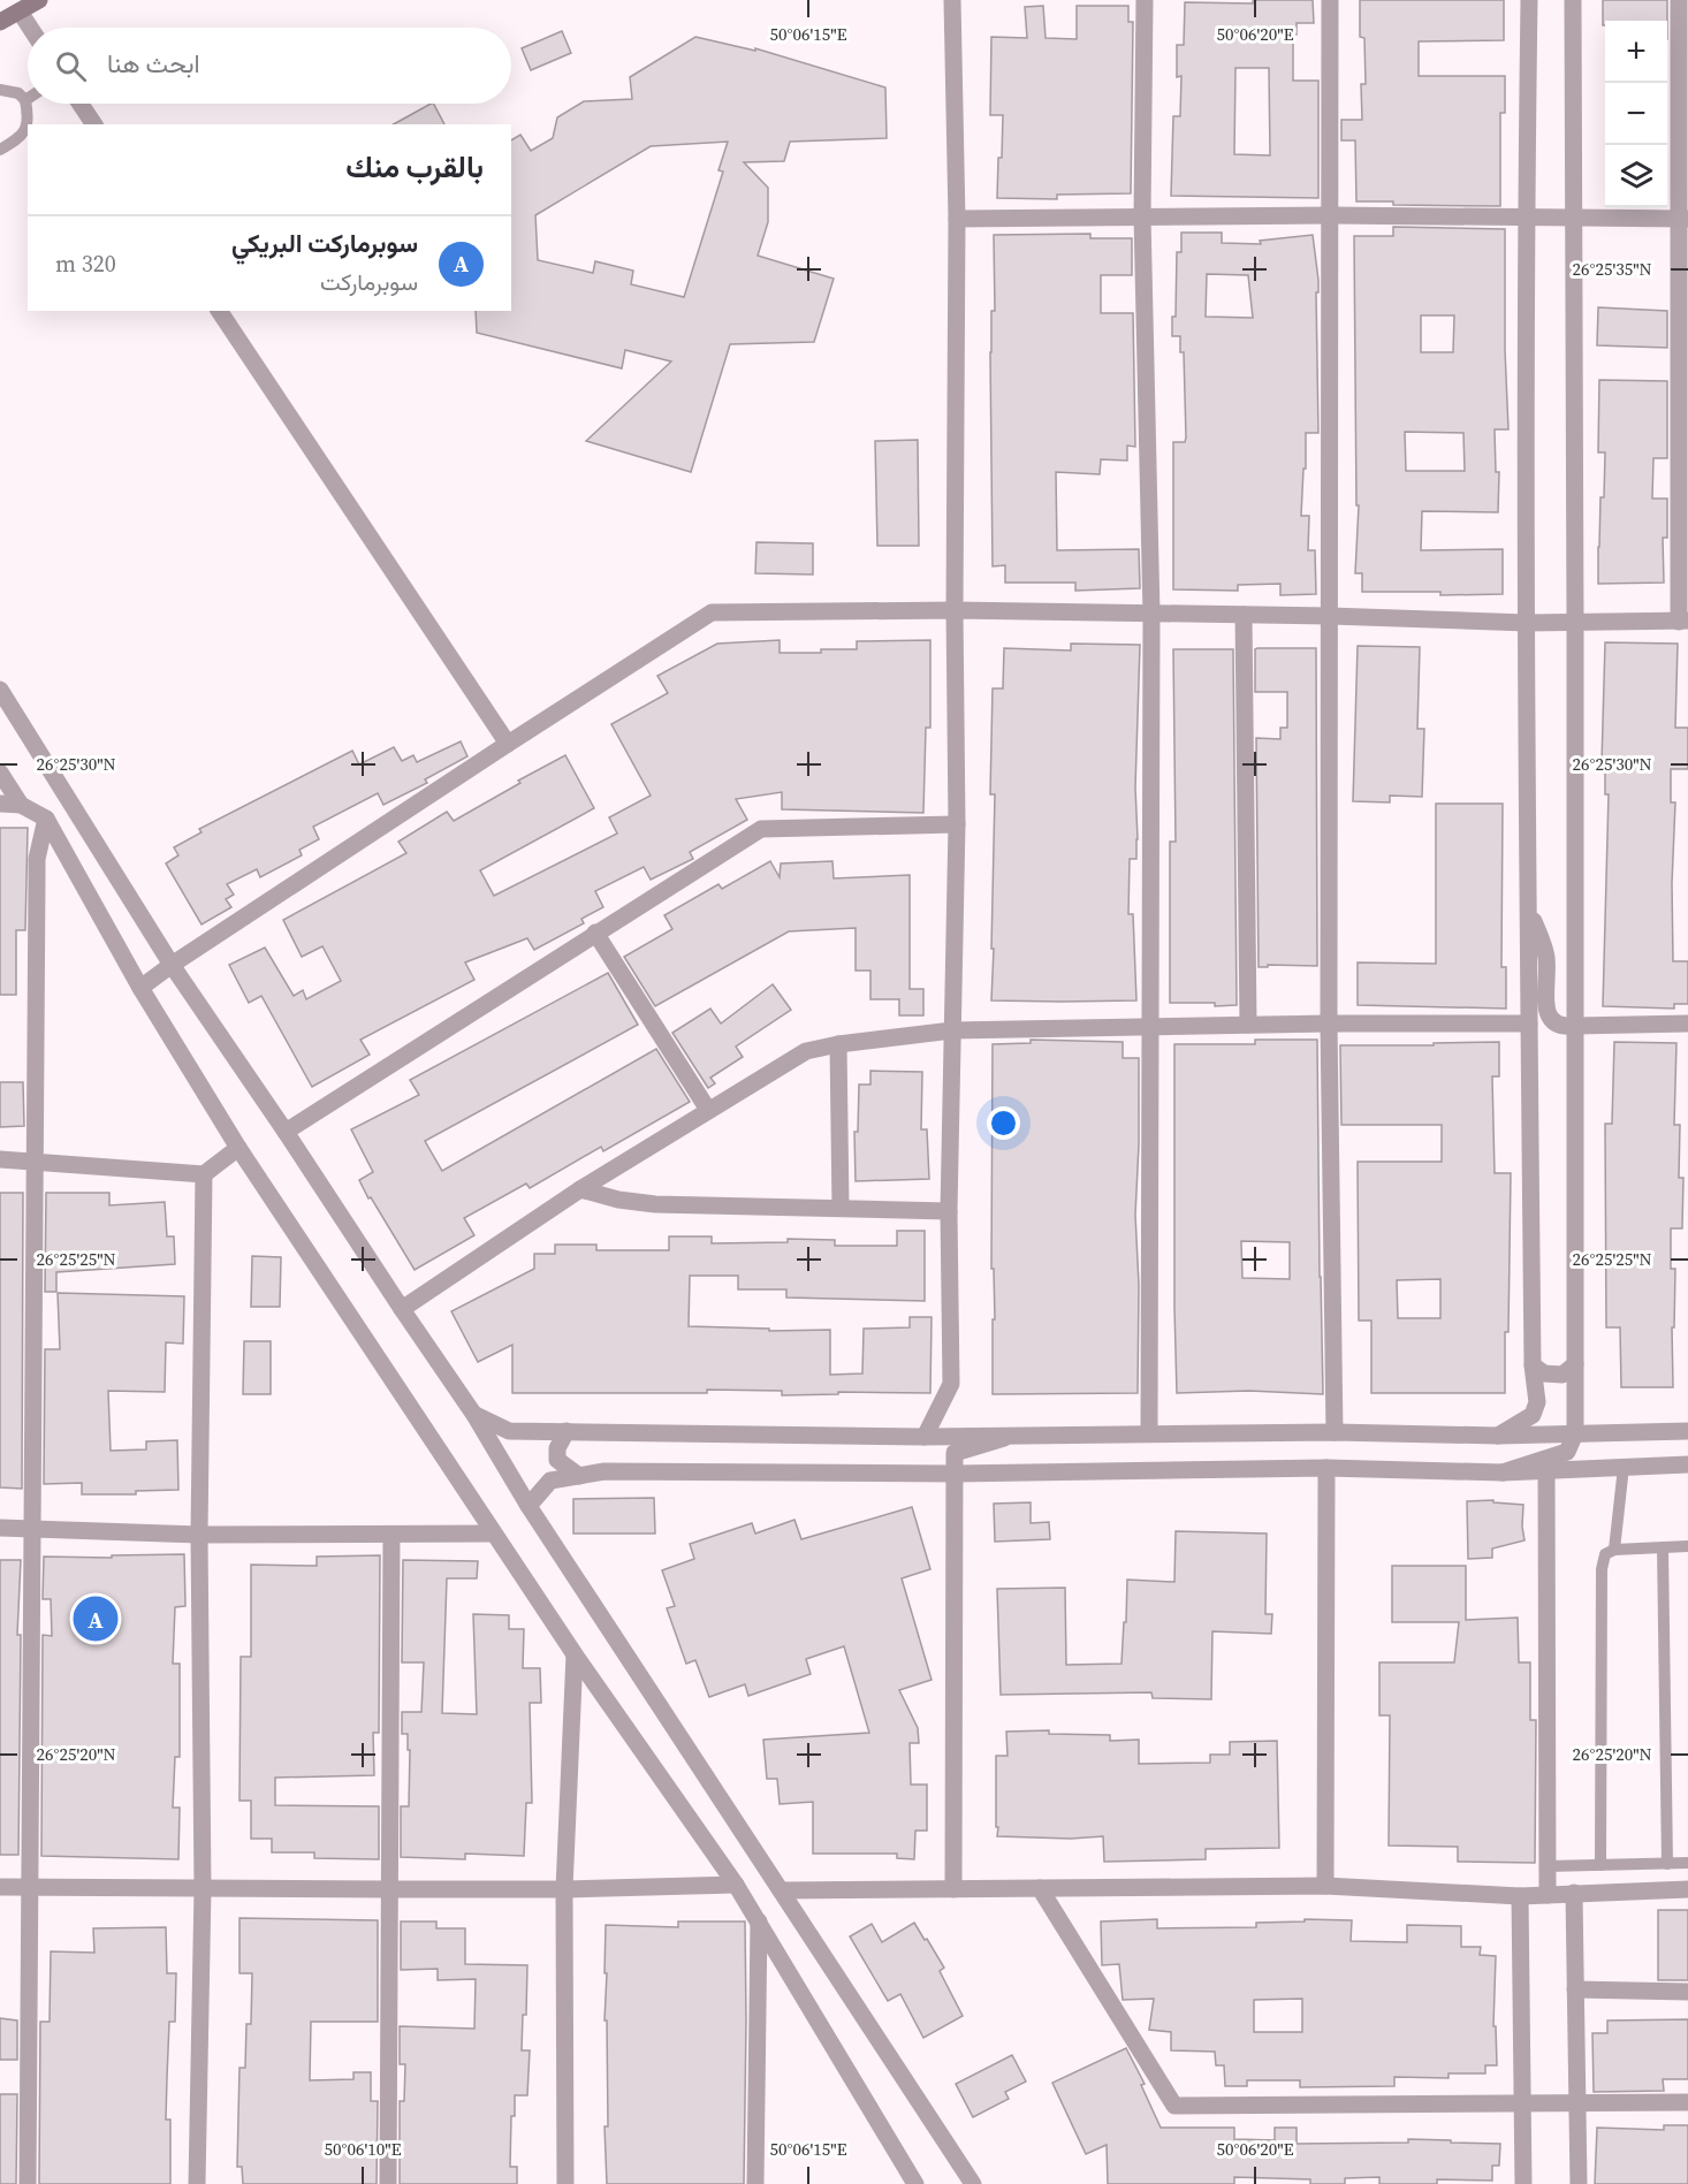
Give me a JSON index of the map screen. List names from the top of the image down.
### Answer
{
  "page": {
    "map_buttons": ["+", "−"],
    "search": "ابحث هنا",
    "heading": "بالقرب منك",
    "list": [
      {
        "mark": "A",
        "name": "سوبرماركت البريكي",
        "note": "سوبرماركت",
        "value": "320 m"
      }
    ],
    "pins": "A"
  },
  "coordinates": [
    "50°06'15\"E",
    "50°06'20\"E",
    "26°25'35\"N",
    "26°25'30\"N",
    "26°25'25\"N",
    "26°25'20\"N",
    "50°06'10\"E"
  ]
}
